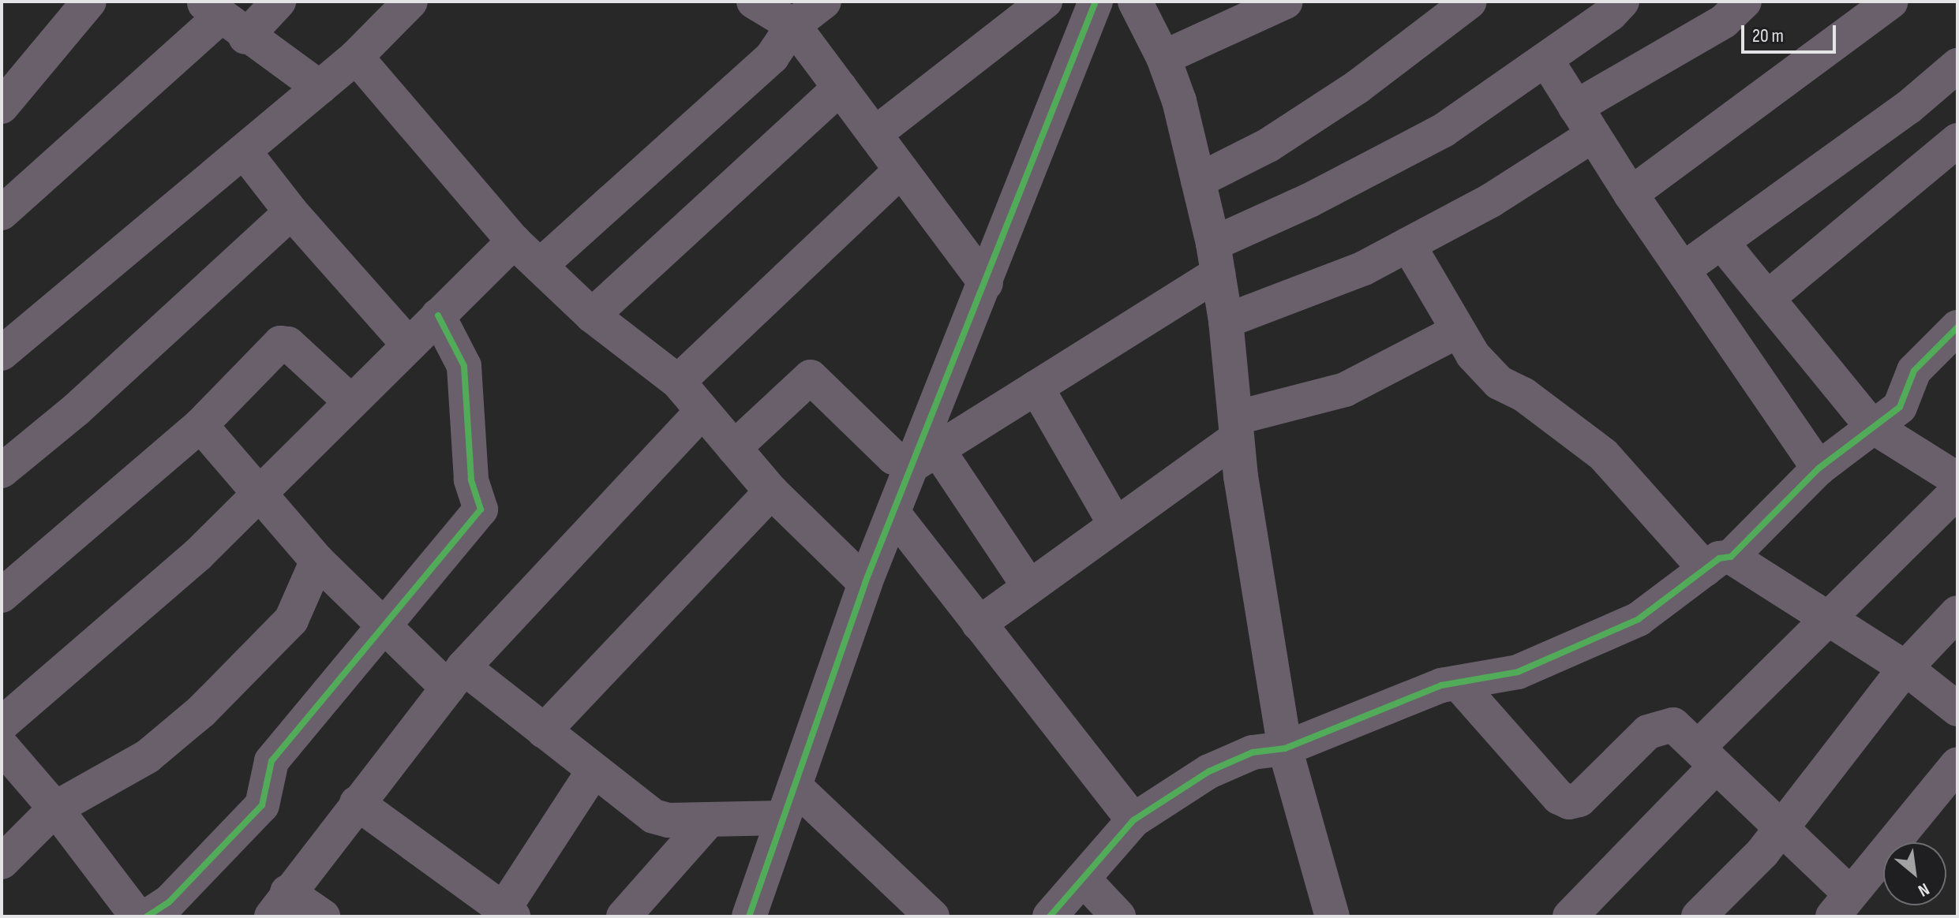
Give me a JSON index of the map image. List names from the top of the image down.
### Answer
{
  "scale_bar": "20 m",
  "north": "bottom right"
}
